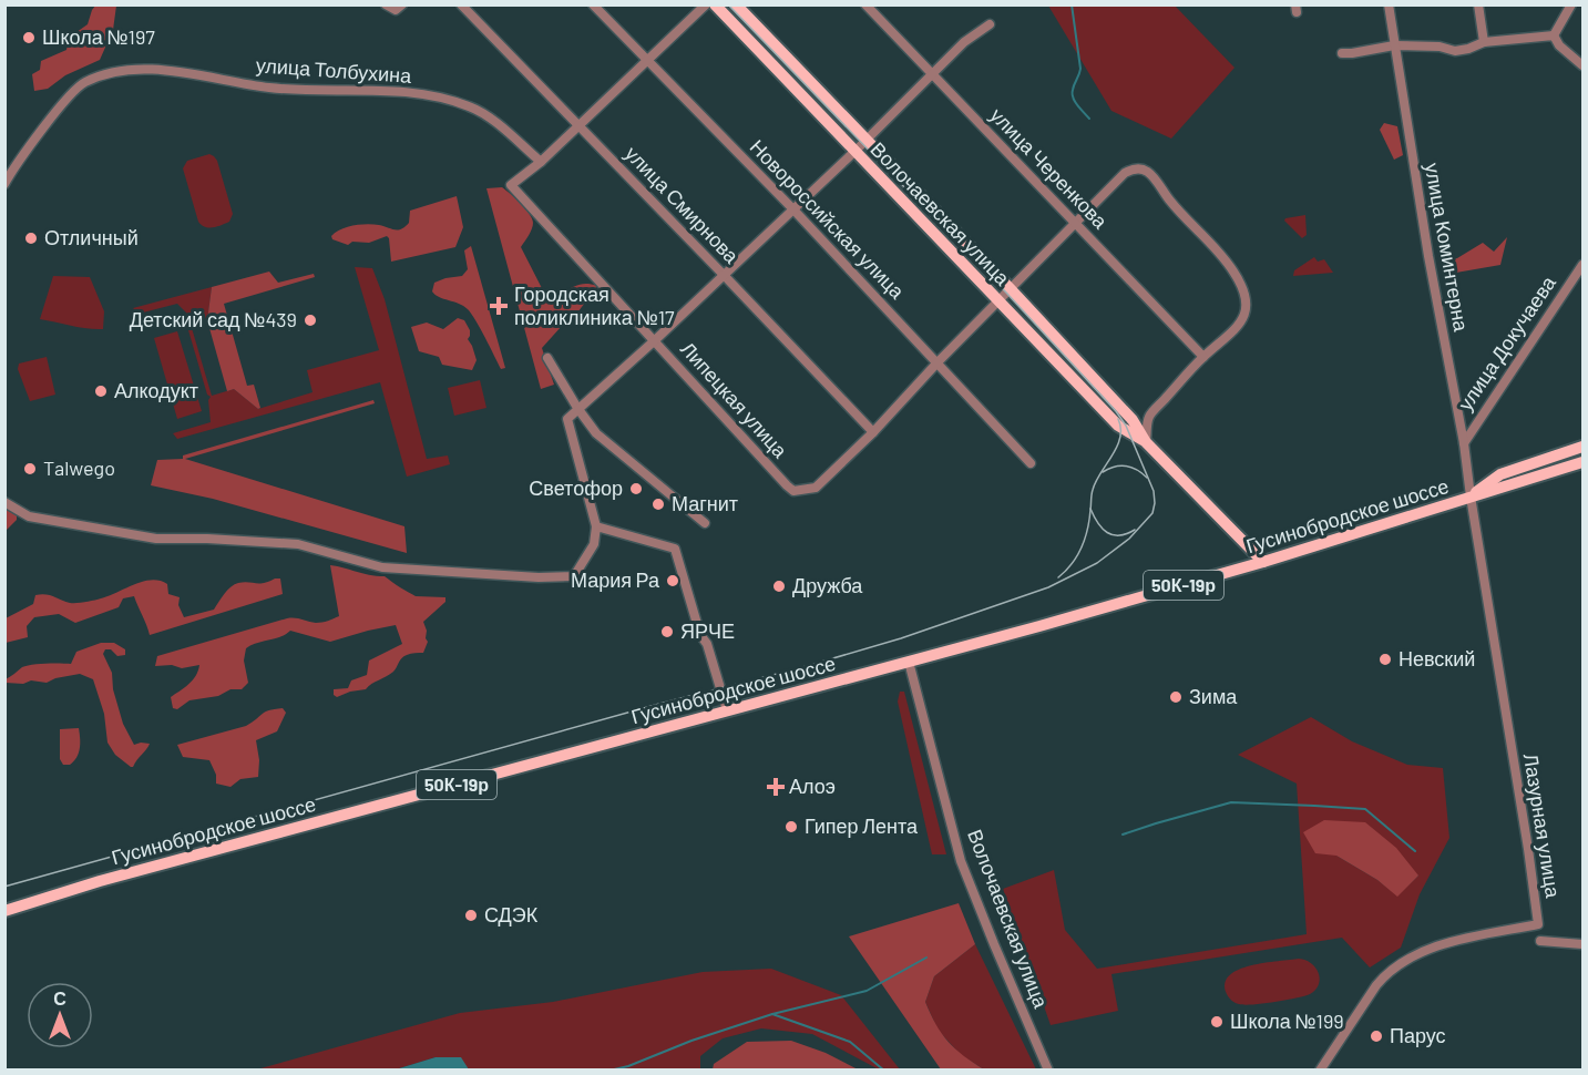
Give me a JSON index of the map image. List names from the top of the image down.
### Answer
{
  "streets": {
    "main road": ["Волочаевская улица", "Гусинобродское шоссе", "50К-19р"],
    "street": [
      "улица Толбухина",
      "улица Черенкова",
      "улица Смирнова",
      "Новороссийская улица",
      "улица Коминтерна",
      "улица Докучаева",
      "Липецкая улица",
      "Лазурная улица"
    ]
  },
  "crossings": [
    ["улица Толбухина", "Липецкая улица"],
    ["улица Смирнова", "Липецкая улица"],
    ["Волочаевская улица", "Гусинобродское шоссе"],
    ["улица Коминтерна", "улица Докучаева"],
    ["улица Коминтерна", "Гусинобродское шоссе"],
    ["улица Коминтерна", "Лазурная улица"],
    ["Гусинобродское шоссе", "Лазурная улица"]
  ],
  "places": {
    "other": [
      "Школа №197",
      "Отличный",
      "Детский сад №439",
      "Алкодукт",
      "Talwego",
      "Светофор",
      "Магнит",
      "Мария Ра",
      "Дружба",
      "ЯРЧЕ",
      "Невский",
      "Зима",
      "Гипер Лента",
      "СДЭК",
      "Школа №199",
      "Парус"
    ],
    "health": ["Городская поликлиника №17", "Алоэ"]
  },
  "north": "top"
}
